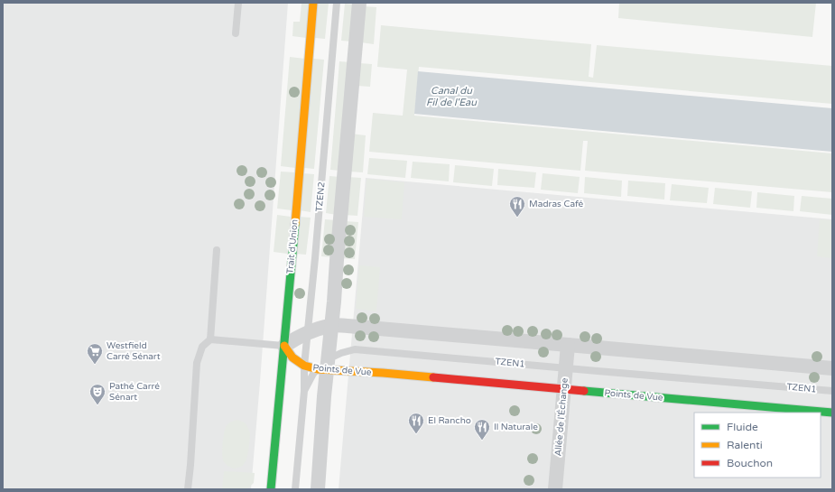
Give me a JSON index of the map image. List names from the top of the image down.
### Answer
{
  "streets": {
    "street": ["Trait d'Union", "Points de Vue", "Allée de l'Échange"],
    "lane": ["TZEN2", "TZEN1"]
  },
  "crossings": [
    ["TZEN2", "Points de Vue"],
    ["Trait d'Union", "Points de Vue"],
    ["TZEN1", "Points de Vue"],
    ["TZEN1", "Allée de l'Échange"],
    ["Points de Vue", "Allée de l'Échange"]
  ],
  "water": ["Canal du Fil de l'Eau"],
  "places": {
    "restaurant": ["Madras Café", "El Rancho", "Il Naturale"],
    "supermarket": ["Westfield Carré Sénart"],
    "theatre": ["Pathé Carré Sénart"]
  },
  "legend": ["Fluide", "Ralenti", "Bouchon"]
}
